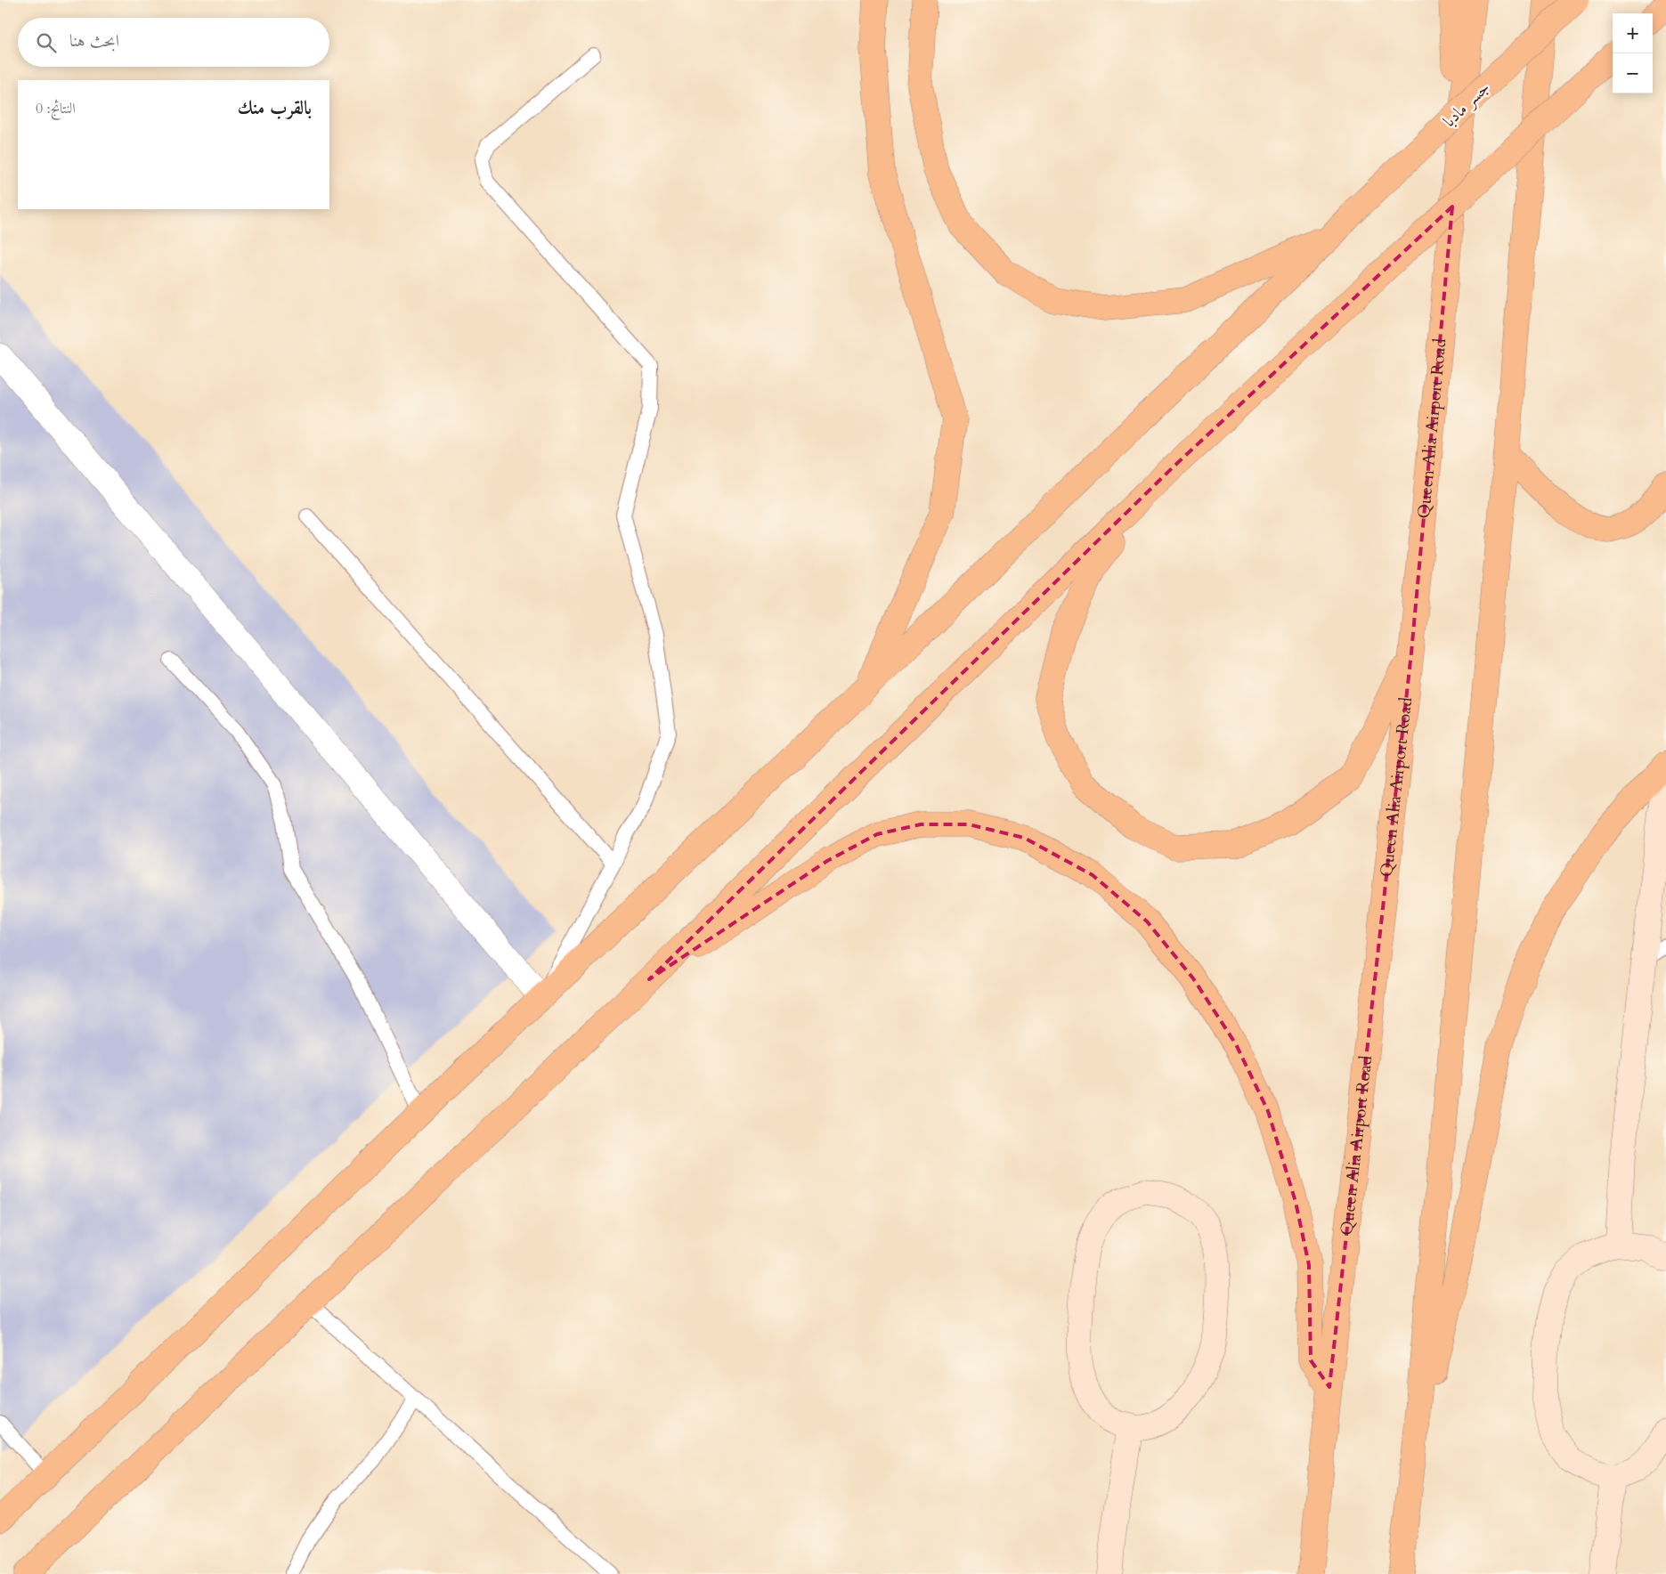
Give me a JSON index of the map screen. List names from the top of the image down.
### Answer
{
  "streets": {
    "highway": ["جسر مادبا", "Queen Alia Airport Road"]
  },
  "page": {
    "map_buttons": ["+", "−"],
    "search": "ابحث هنا",
    "heading": ["بالقرب منك", "النتائج: 0"]
  }
}
